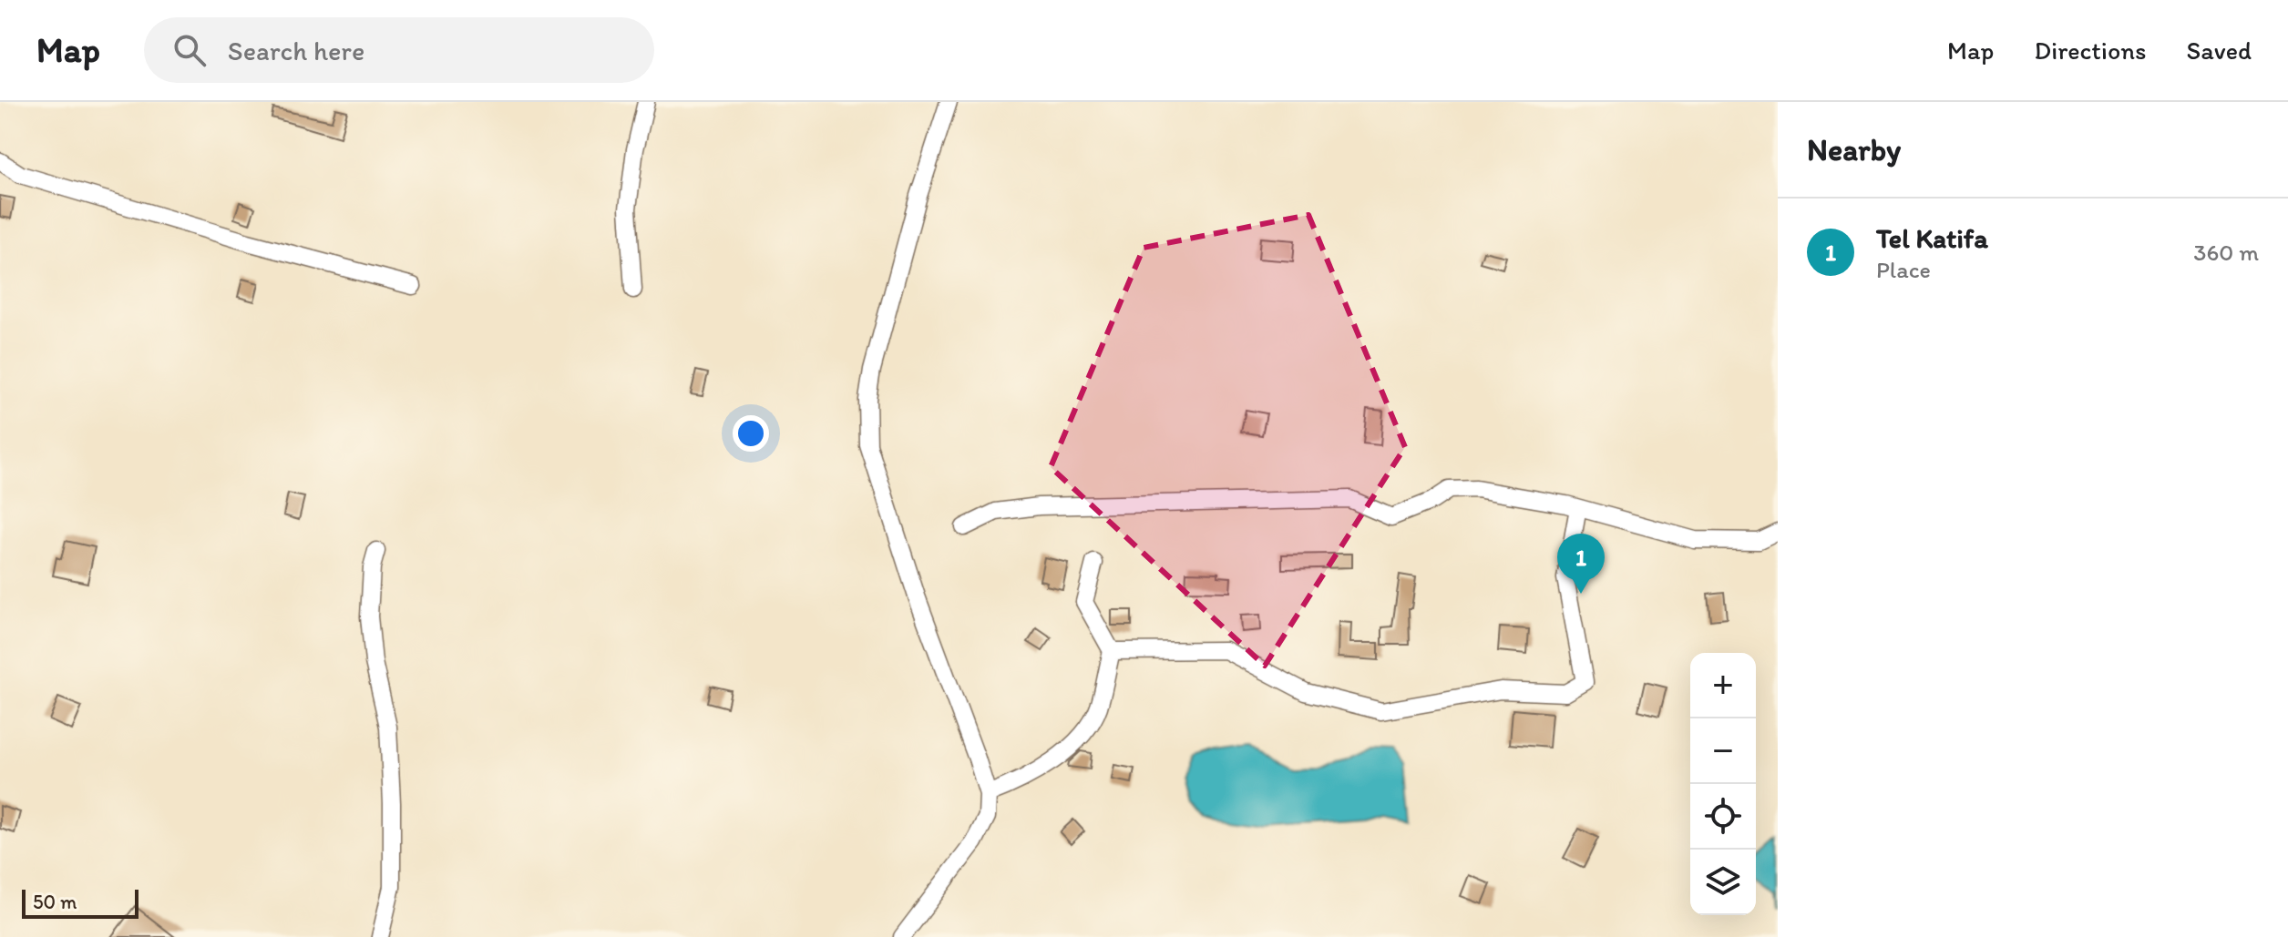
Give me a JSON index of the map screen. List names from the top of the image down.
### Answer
{
  "scale_bar": "50 m",
  "page": {
    "header": "Map",
    "search": "Search here",
    "nav": ["Map", "Directions", "Saved"],
    "heading": "Nearby",
    "list": [
      {
        "mark": "1",
        "name": "Tel Katifa",
        "note": "Place",
        "value": "360 m"
      }
    ],
    "pins": "1",
    "map_buttons": ["+", "−"],
    "scale": "50 m"
  }
}
